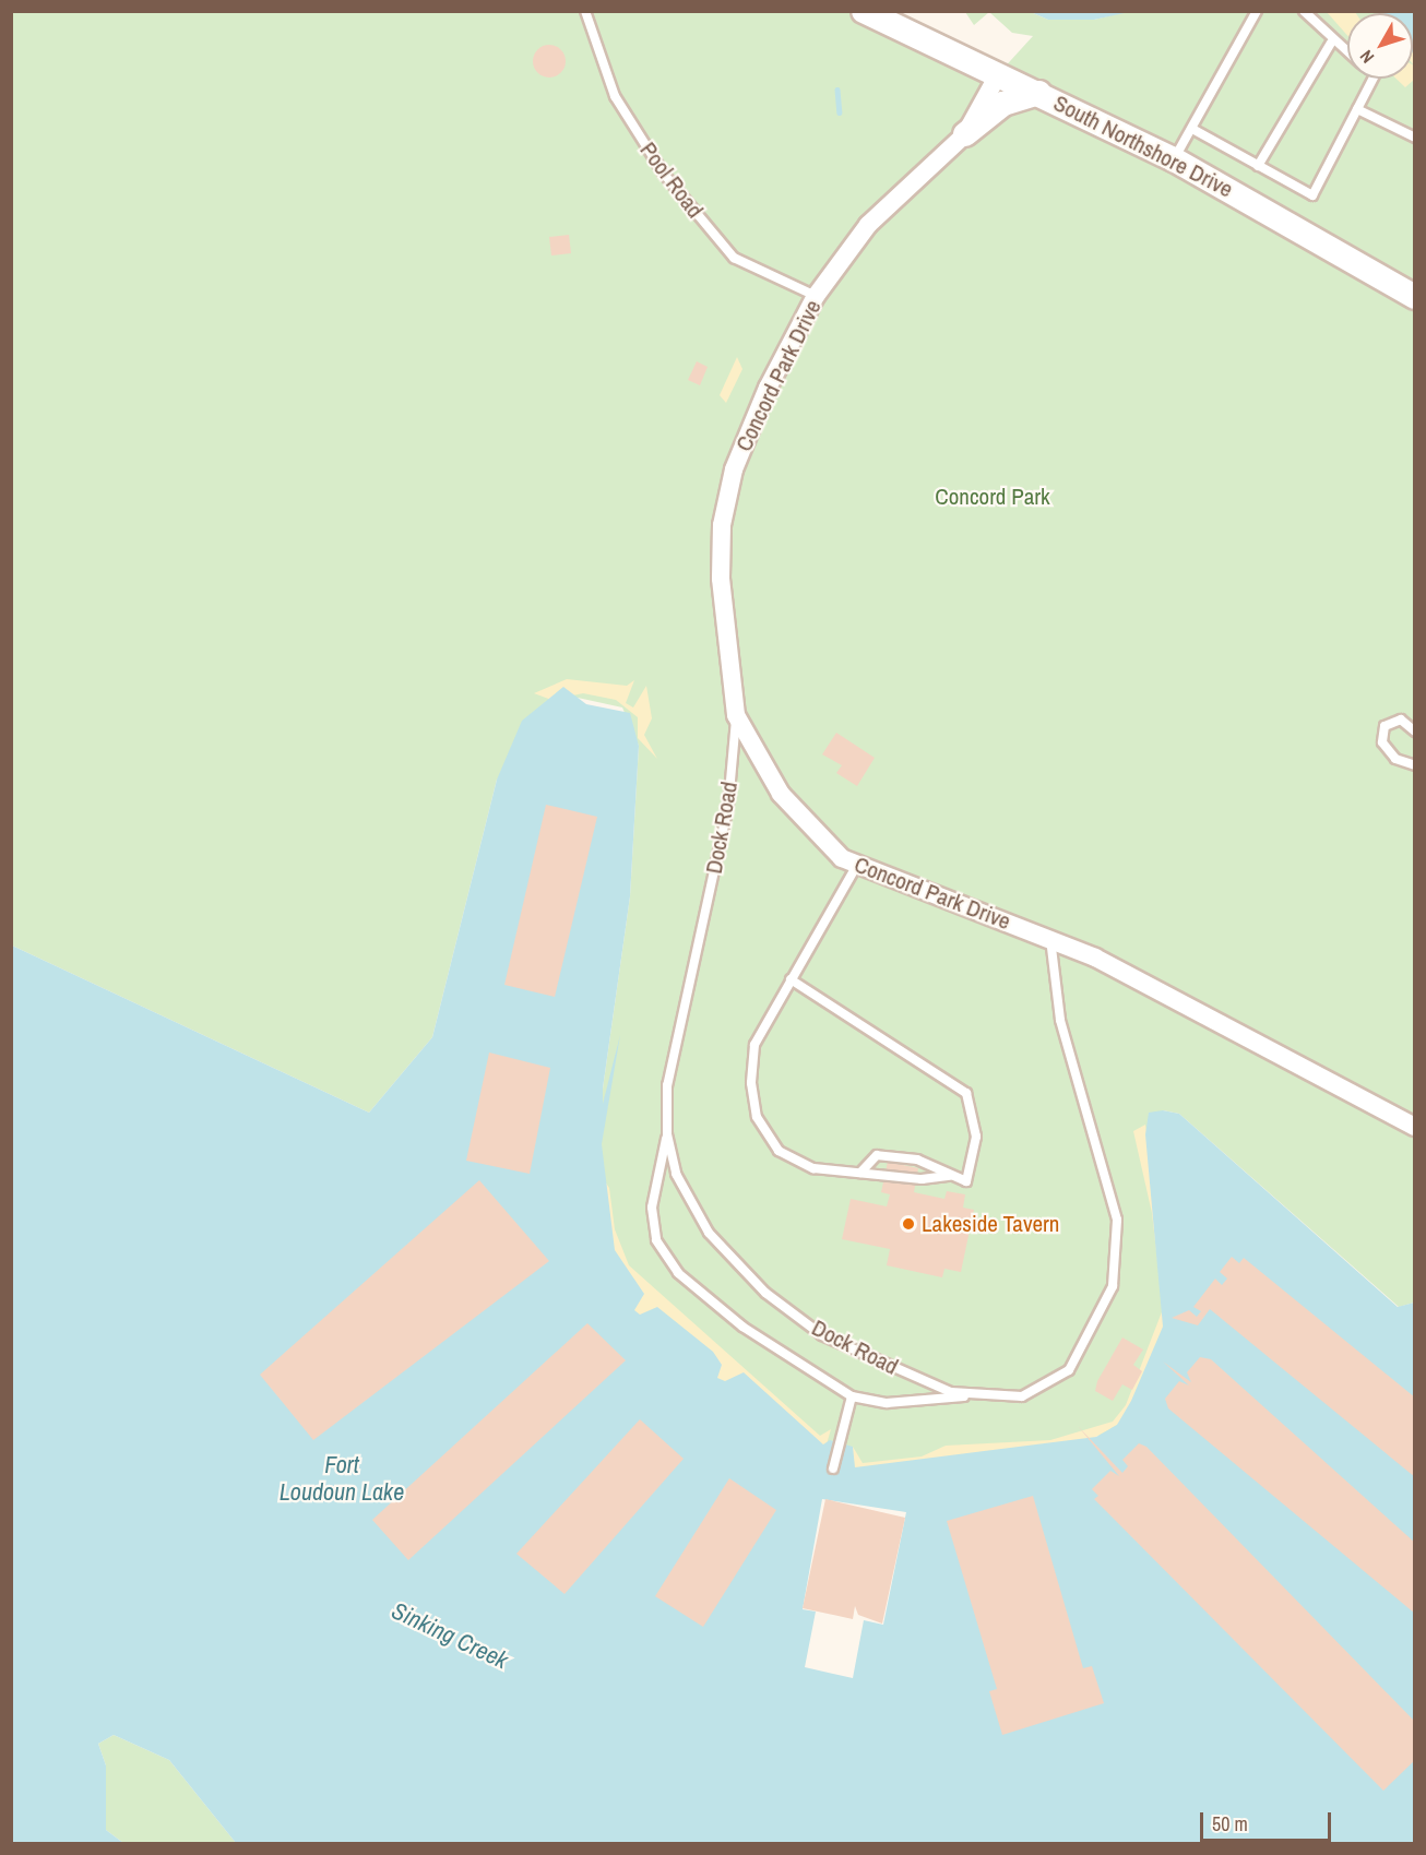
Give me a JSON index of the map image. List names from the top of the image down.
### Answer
{
  "streets": {
    "main road": ["South Northshore Drive"],
    "street": ["Concord Park Drive"],
    "lane": ["Pool Road", "Dock Road"]
  },
  "crossings": [
    ["South Northshore Drive", "Concord Park Drive"],
    ["Pool Road", "Concord Park Drive"],
    ["Concord Park Drive", "Dock Road"]
  ],
  "water": ["Fort Loudoun Lake", "Sinking Creek"],
  "parks": ["Concord Park"],
  "places": ["Lakeside Tavern"],
  "scale_bar": "50 m",
  "north": "bottom left"
}
